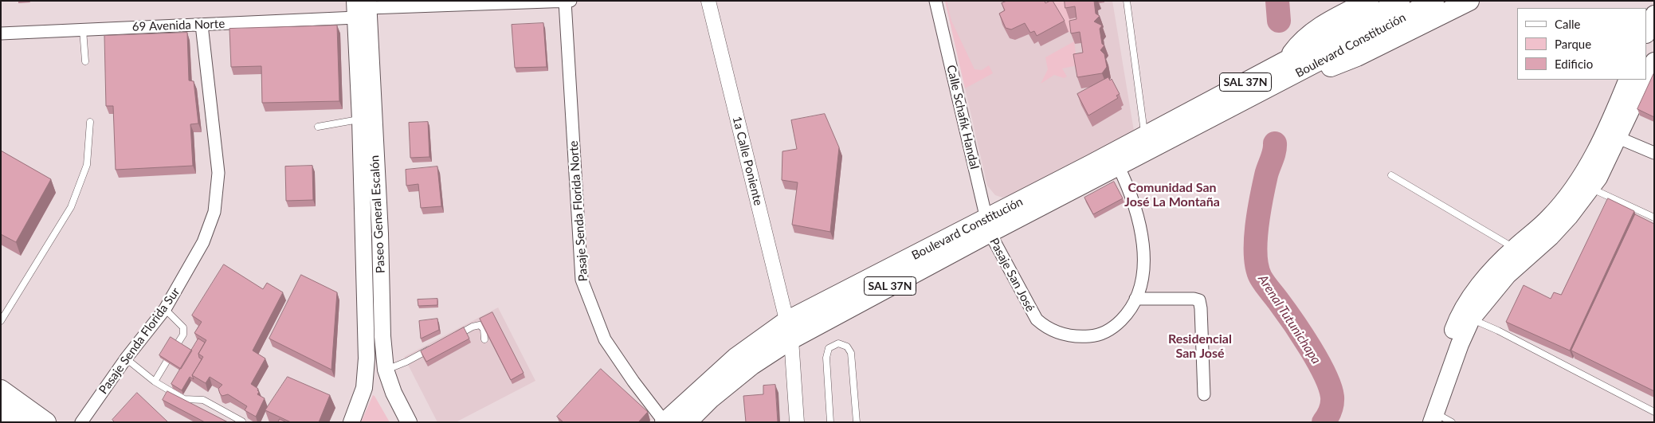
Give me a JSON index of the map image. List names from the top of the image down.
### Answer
{
  "streets": {
    "highway": ["Boulevard Constitución", "SAL 37N"],
    "main road": ["Paseo General Escalón"],
    "street": [
      "69 Avenida Norte",
      "Calle Schafik Handal",
      "1a Calle Poniente",
      "Pasaje Senda Florida Norte",
      "Pasaje San José",
      "Pasaje Senda Florida Sur"
    ]
  },
  "crossings": [
    ["69 Avenida Norte", "Paseo General Escalón"],
    ["69 Avenida Norte", "Pasaje Senda Florida Sur"],
    ["Boulevard Constitución", "Calle Schafik Handal"],
    ["Boulevard Constitución", "1a Calle Poniente"],
    ["Boulevard Constitución", "Pasaje Senda Florida Norte"],
    ["Boulevard Constitución", "Pasaje San José"],
    ["Calle Schafik Handal", "Pasaje San José"]
  ],
  "districts": ["Comunidad San José La Montaña", "Residencial San José"],
  "water": ["Arenal Tutunichapa"],
  "legend": ["Calle", "Parque", "Edificio"]
}
